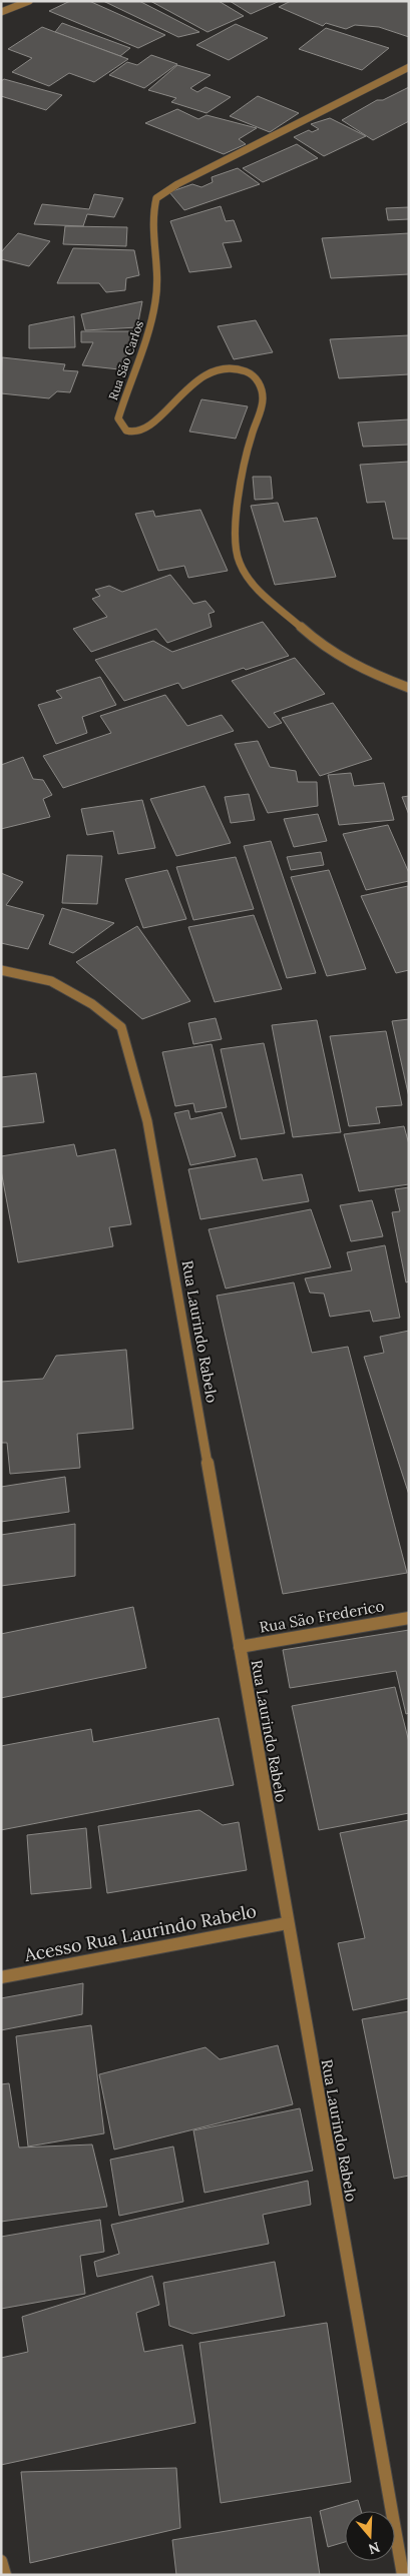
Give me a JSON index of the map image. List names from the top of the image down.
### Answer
{
  "streets": {
    "street": [
      "Rua São Carlos",
      "Rua Laurindo Rabelo",
      "Rua São Frederico",
      "Acesso Rua Laurindo Rabelo"
    ]
  },
  "crossings": [
    ["Rua Laurindo Rabelo", "Rua São Frederico"],
    ["Rua Laurindo Rabelo", "Acesso Rua Laurindo Rabelo"]
  ],
  "north": "bottom"
}
